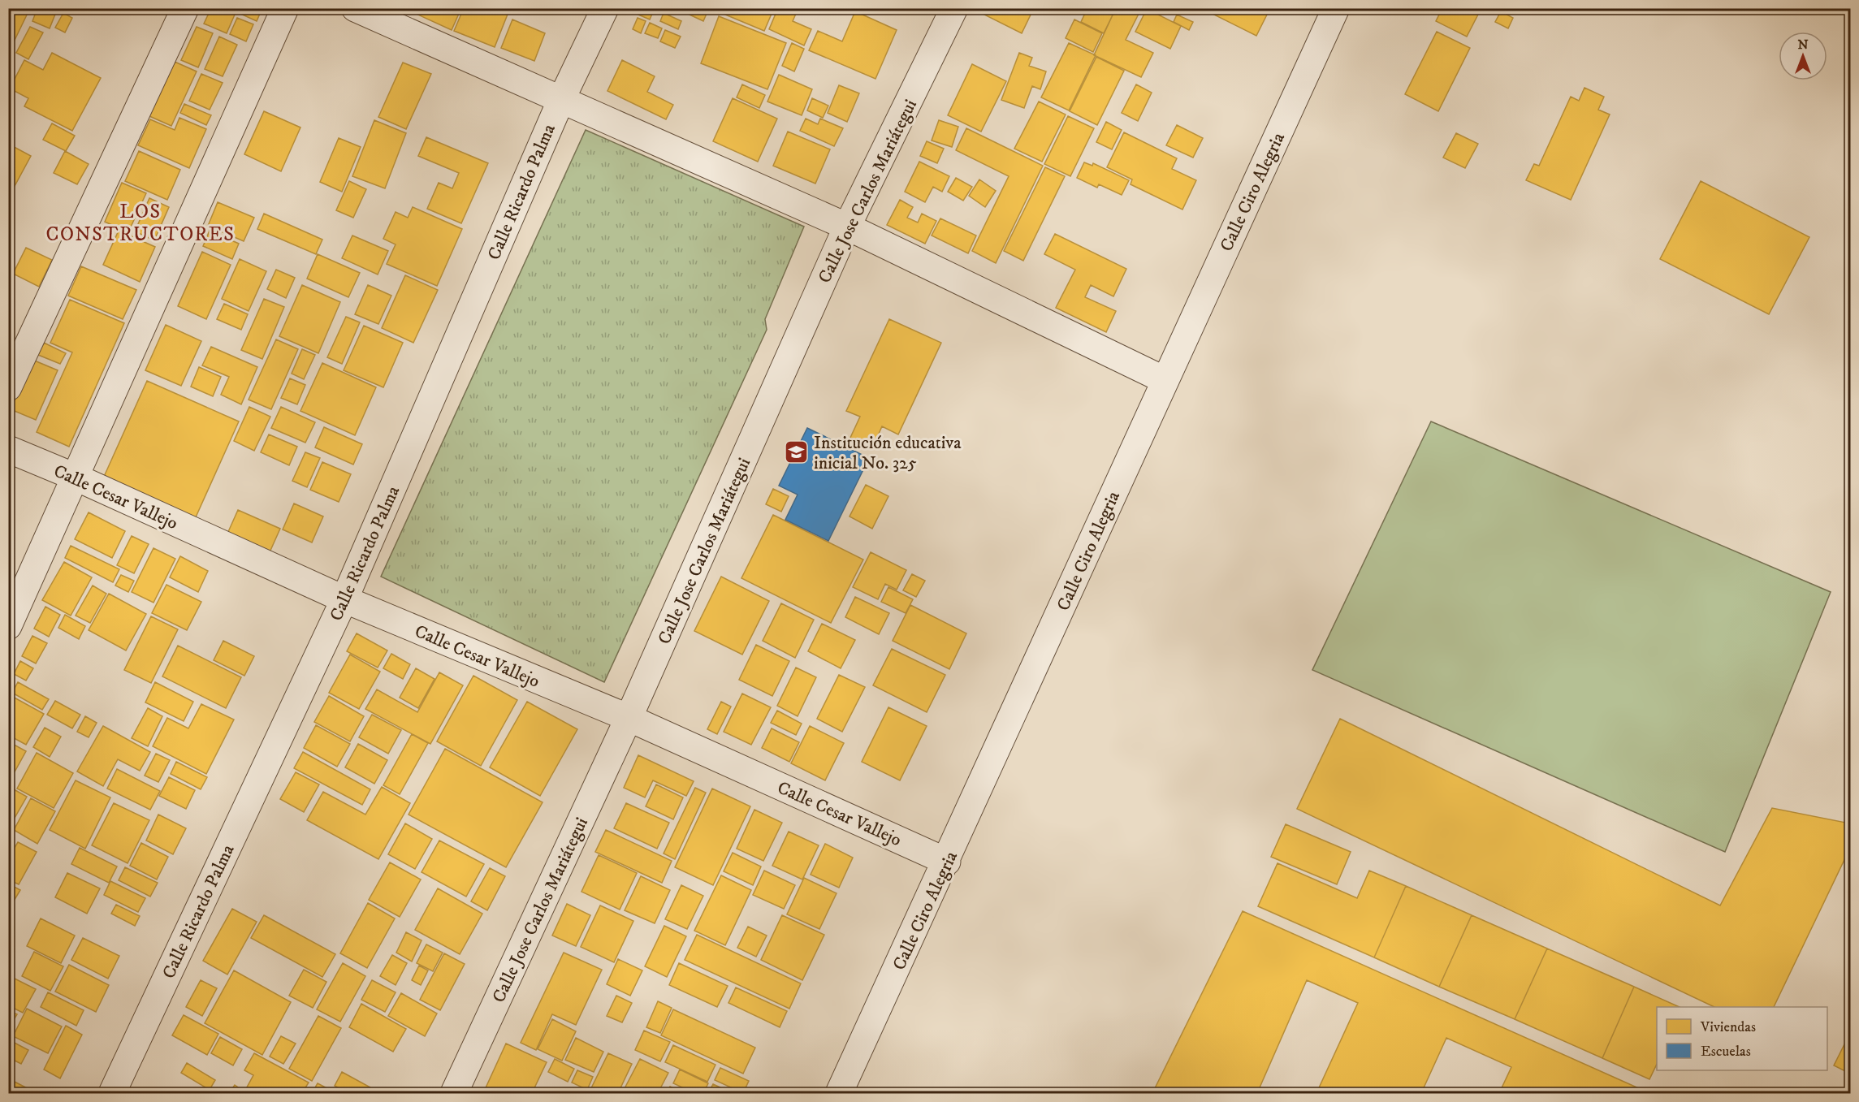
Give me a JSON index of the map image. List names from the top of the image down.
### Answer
{
  "streets": {
    "street": [
      "Calle Jose Carlos Mariátegui",
      "Calle Ricardo Palma",
      "Calle Ciro Alegria",
      "Calle Cesar Vallejo"
    ]
  },
  "crossings": [
    ["Calle Jose Carlos Mariátegui", "Calle Cesar Vallejo"],
    ["Calle Ricardo Palma", "Calle Cesar Vallejo"],
    ["Calle Ciro Alegria", "Calle Cesar Vallejo"]
  ],
  "districts": ["LOS CONSTRUCTORES"],
  "places": {
    "school or university": ["Institución educativa inicial No. 325"]
  },
  "legend": ["Viviendas", "Escuelas"],
  "north": "top"
}
